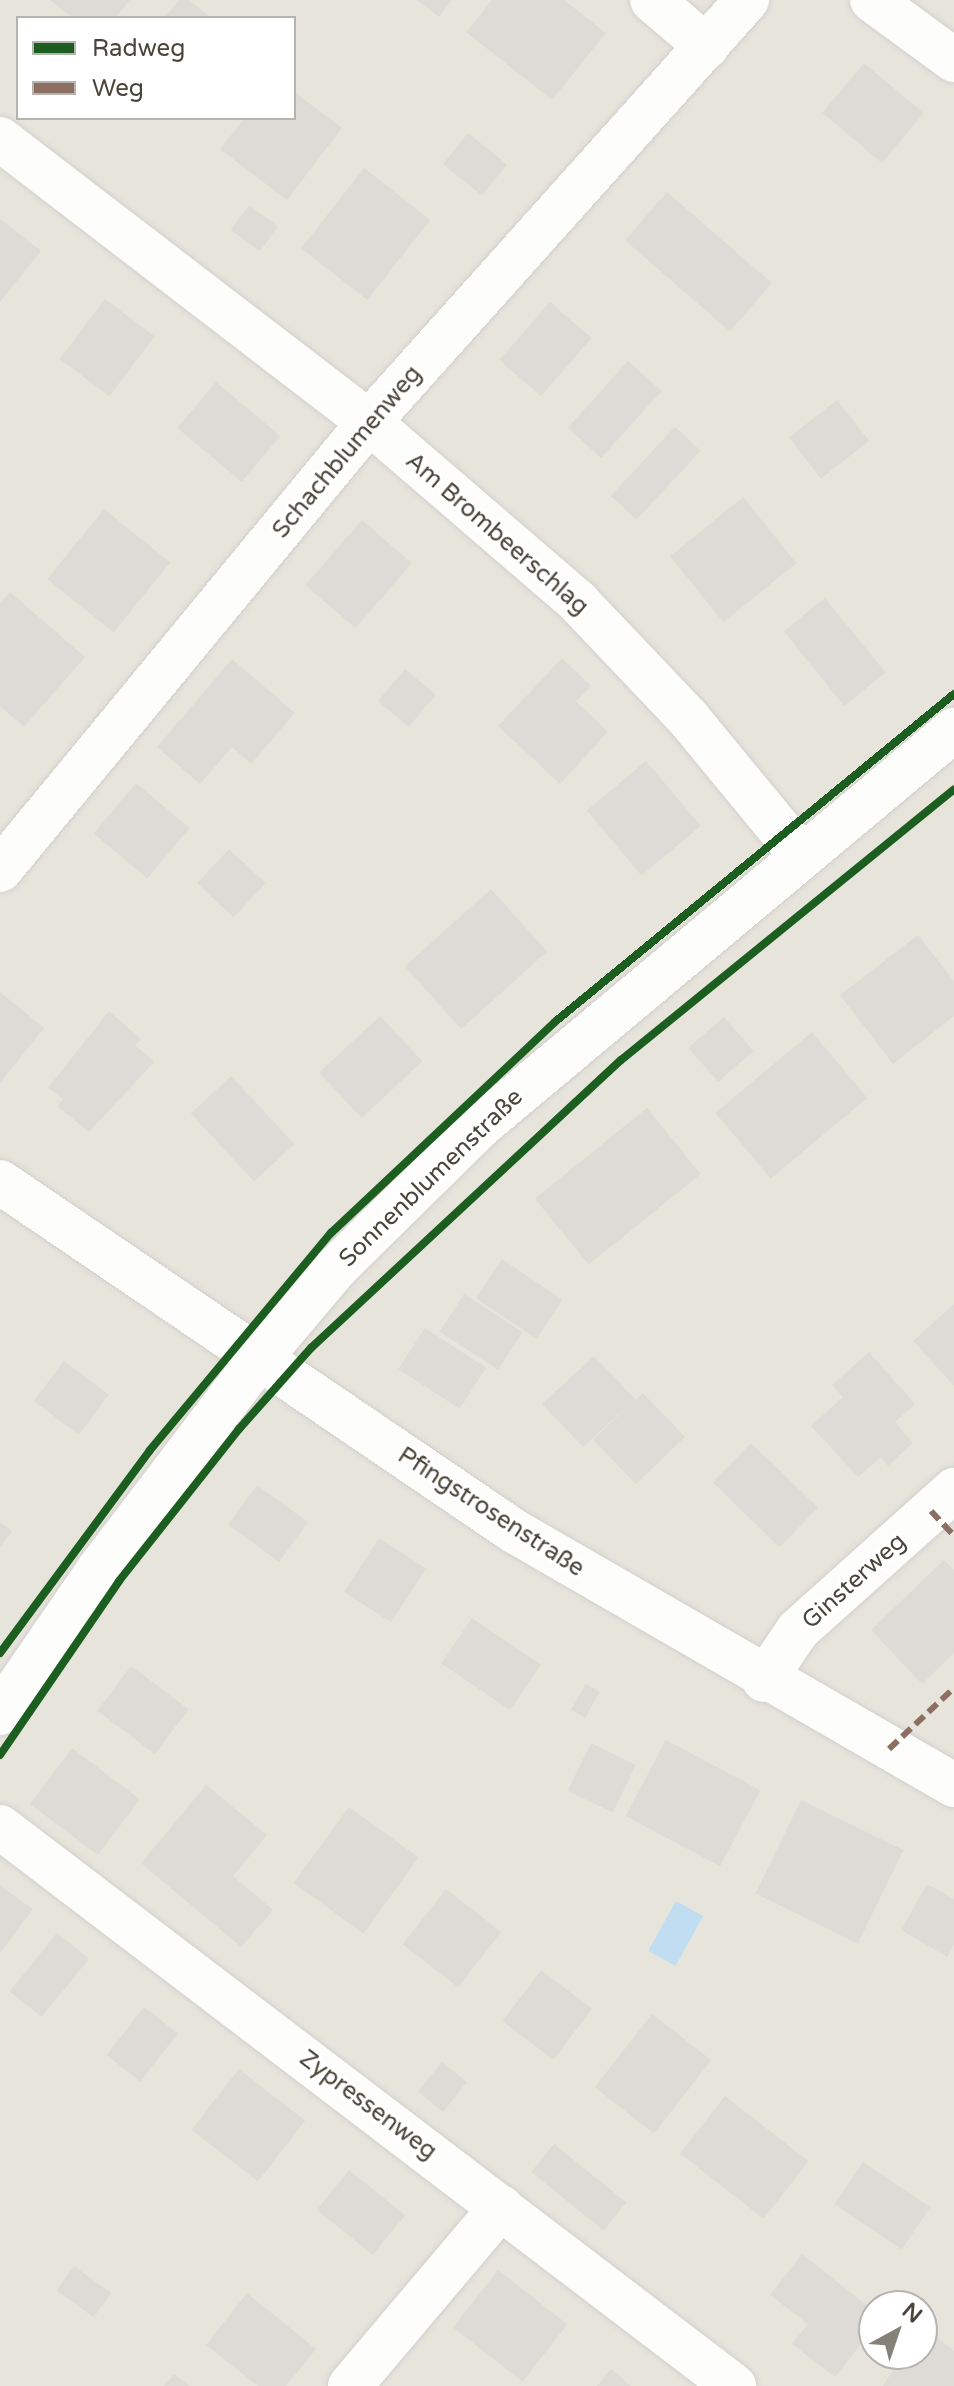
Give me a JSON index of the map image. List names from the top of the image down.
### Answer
{
  "streets": {
    "street": [
      "Schachblumenweg",
      "Am Brombeerschlag",
      "Sonnenblumenstraße",
      "Pfingstrosenstraße",
      "Ginsterweg",
      "Zypressenweg"
    ]
  },
  "crossings": [
    ["Schachblumenweg", "Am Brombeerschlag"],
    ["Am Brombeerschlag", "Sonnenblumenstraße"],
    ["Sonnenblumenstraße", "Pfingstrosenstraße"],
    ["Pfingstrosenstraße", "Ginsterweg"]
  ],
  "legend": ["Radweg", "Weg"],
  "north": "top right"
}
